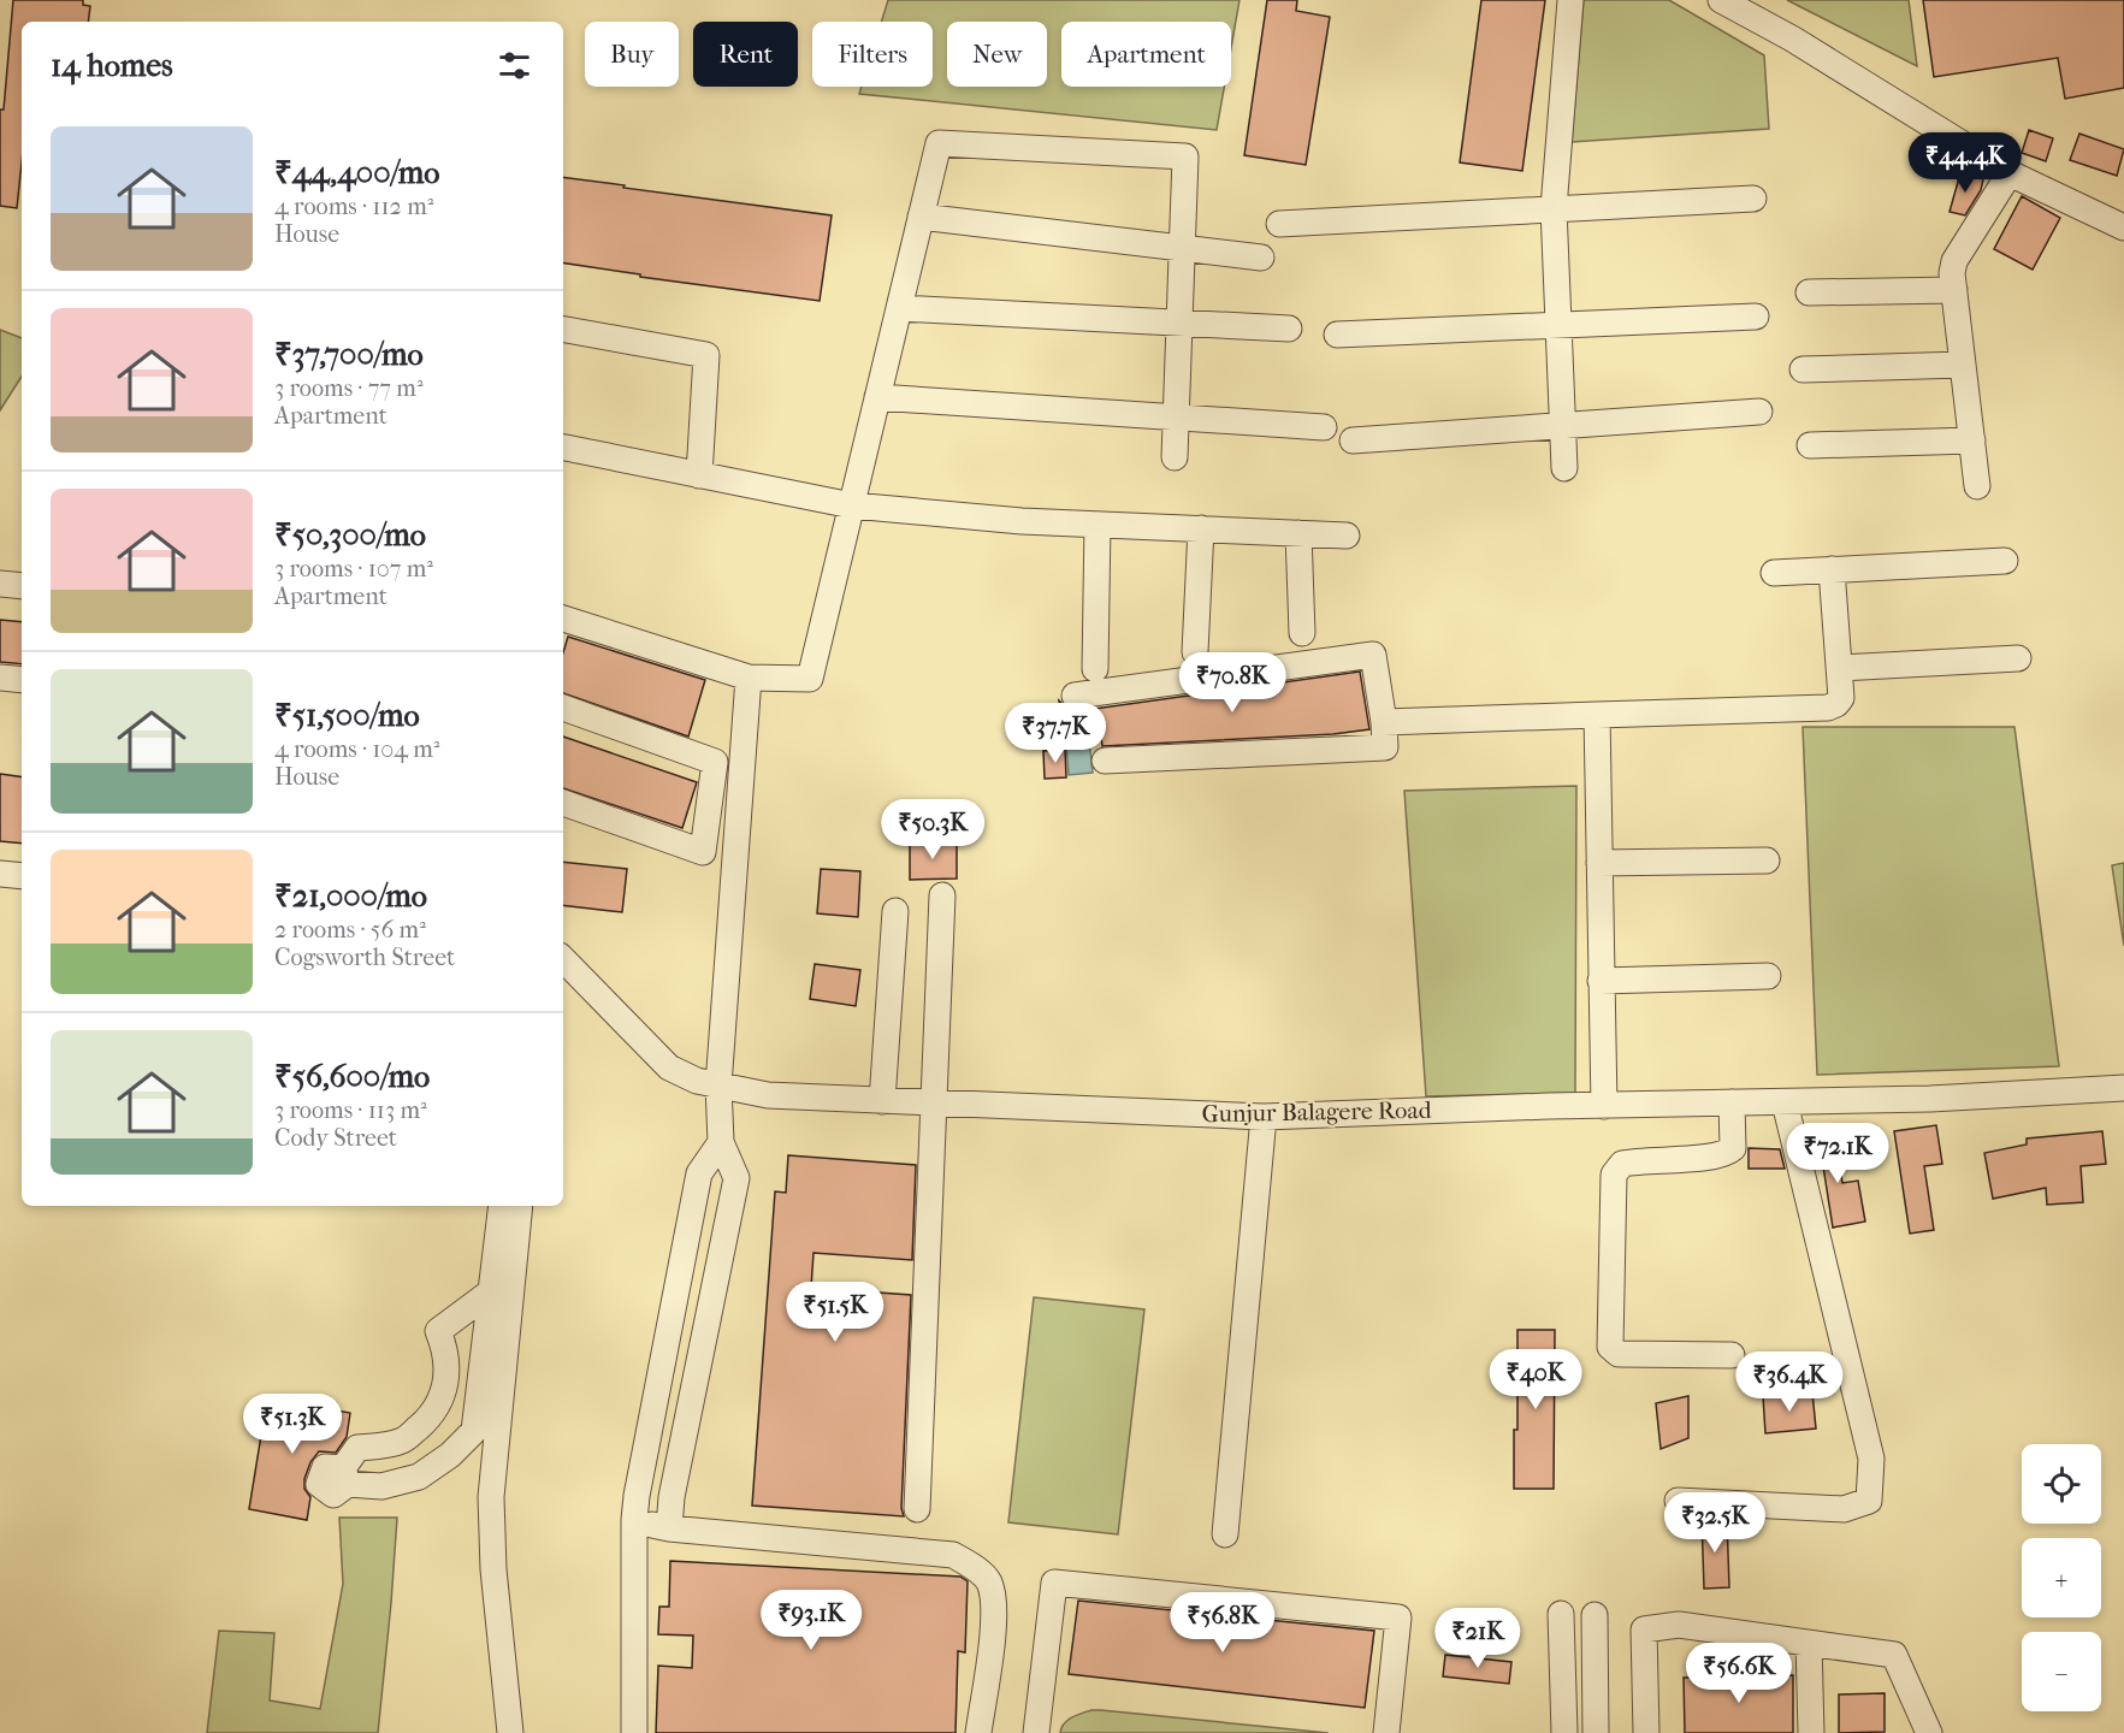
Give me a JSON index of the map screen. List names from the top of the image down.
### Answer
{
  "streets": {
    "street": ["Gunjur Balagere Road"]
  },
  "page": {
    "chip": [
      "Buy",
      "Rent",
      "Filters",
      "New",
      "Apartment"
    ],
    "heading": "14 homes",
    "list": [
      {
        "name": "₹44,400/mo",
        "note": "4 rooms · 112 m² · House"
      },
      {
        "name": "₹37,700/mo",
        "note": "3 rooms · 77 m² · Apartment"
      },
      {
        "name": "₹50,300/mo",
        "note": "3 rooms · 107 m² · Apartment"
      },
      {
        "name": "₹51,500/mo",
        "note": "4 rooms · 104 m² · House"
      },
      {
        "name": "₹21,000/mo",
        "note": "2 rooms · 56 m² · Cogsworth Street"
      },
      {
        "name": "₹56,600/mo",
        "note": "3 rooms · 113 m² · Cody Street"
      }
    ],
    "price": [
      "₹44.4K",
      "₹70.8K",
      "₹37.7K",
      "₹50.3K",
      "₹72.1K",
      "₹51.5K",
      "₹40K",
      "₹36.4K",
      "₹51.3K",
      "₹32.5K",
      "₹93.1K",
      "₹56.8K",
      "₹21K",
      "₹56.6K"
    ],
    "map_buttons": ["+", "−"]
  }
}
